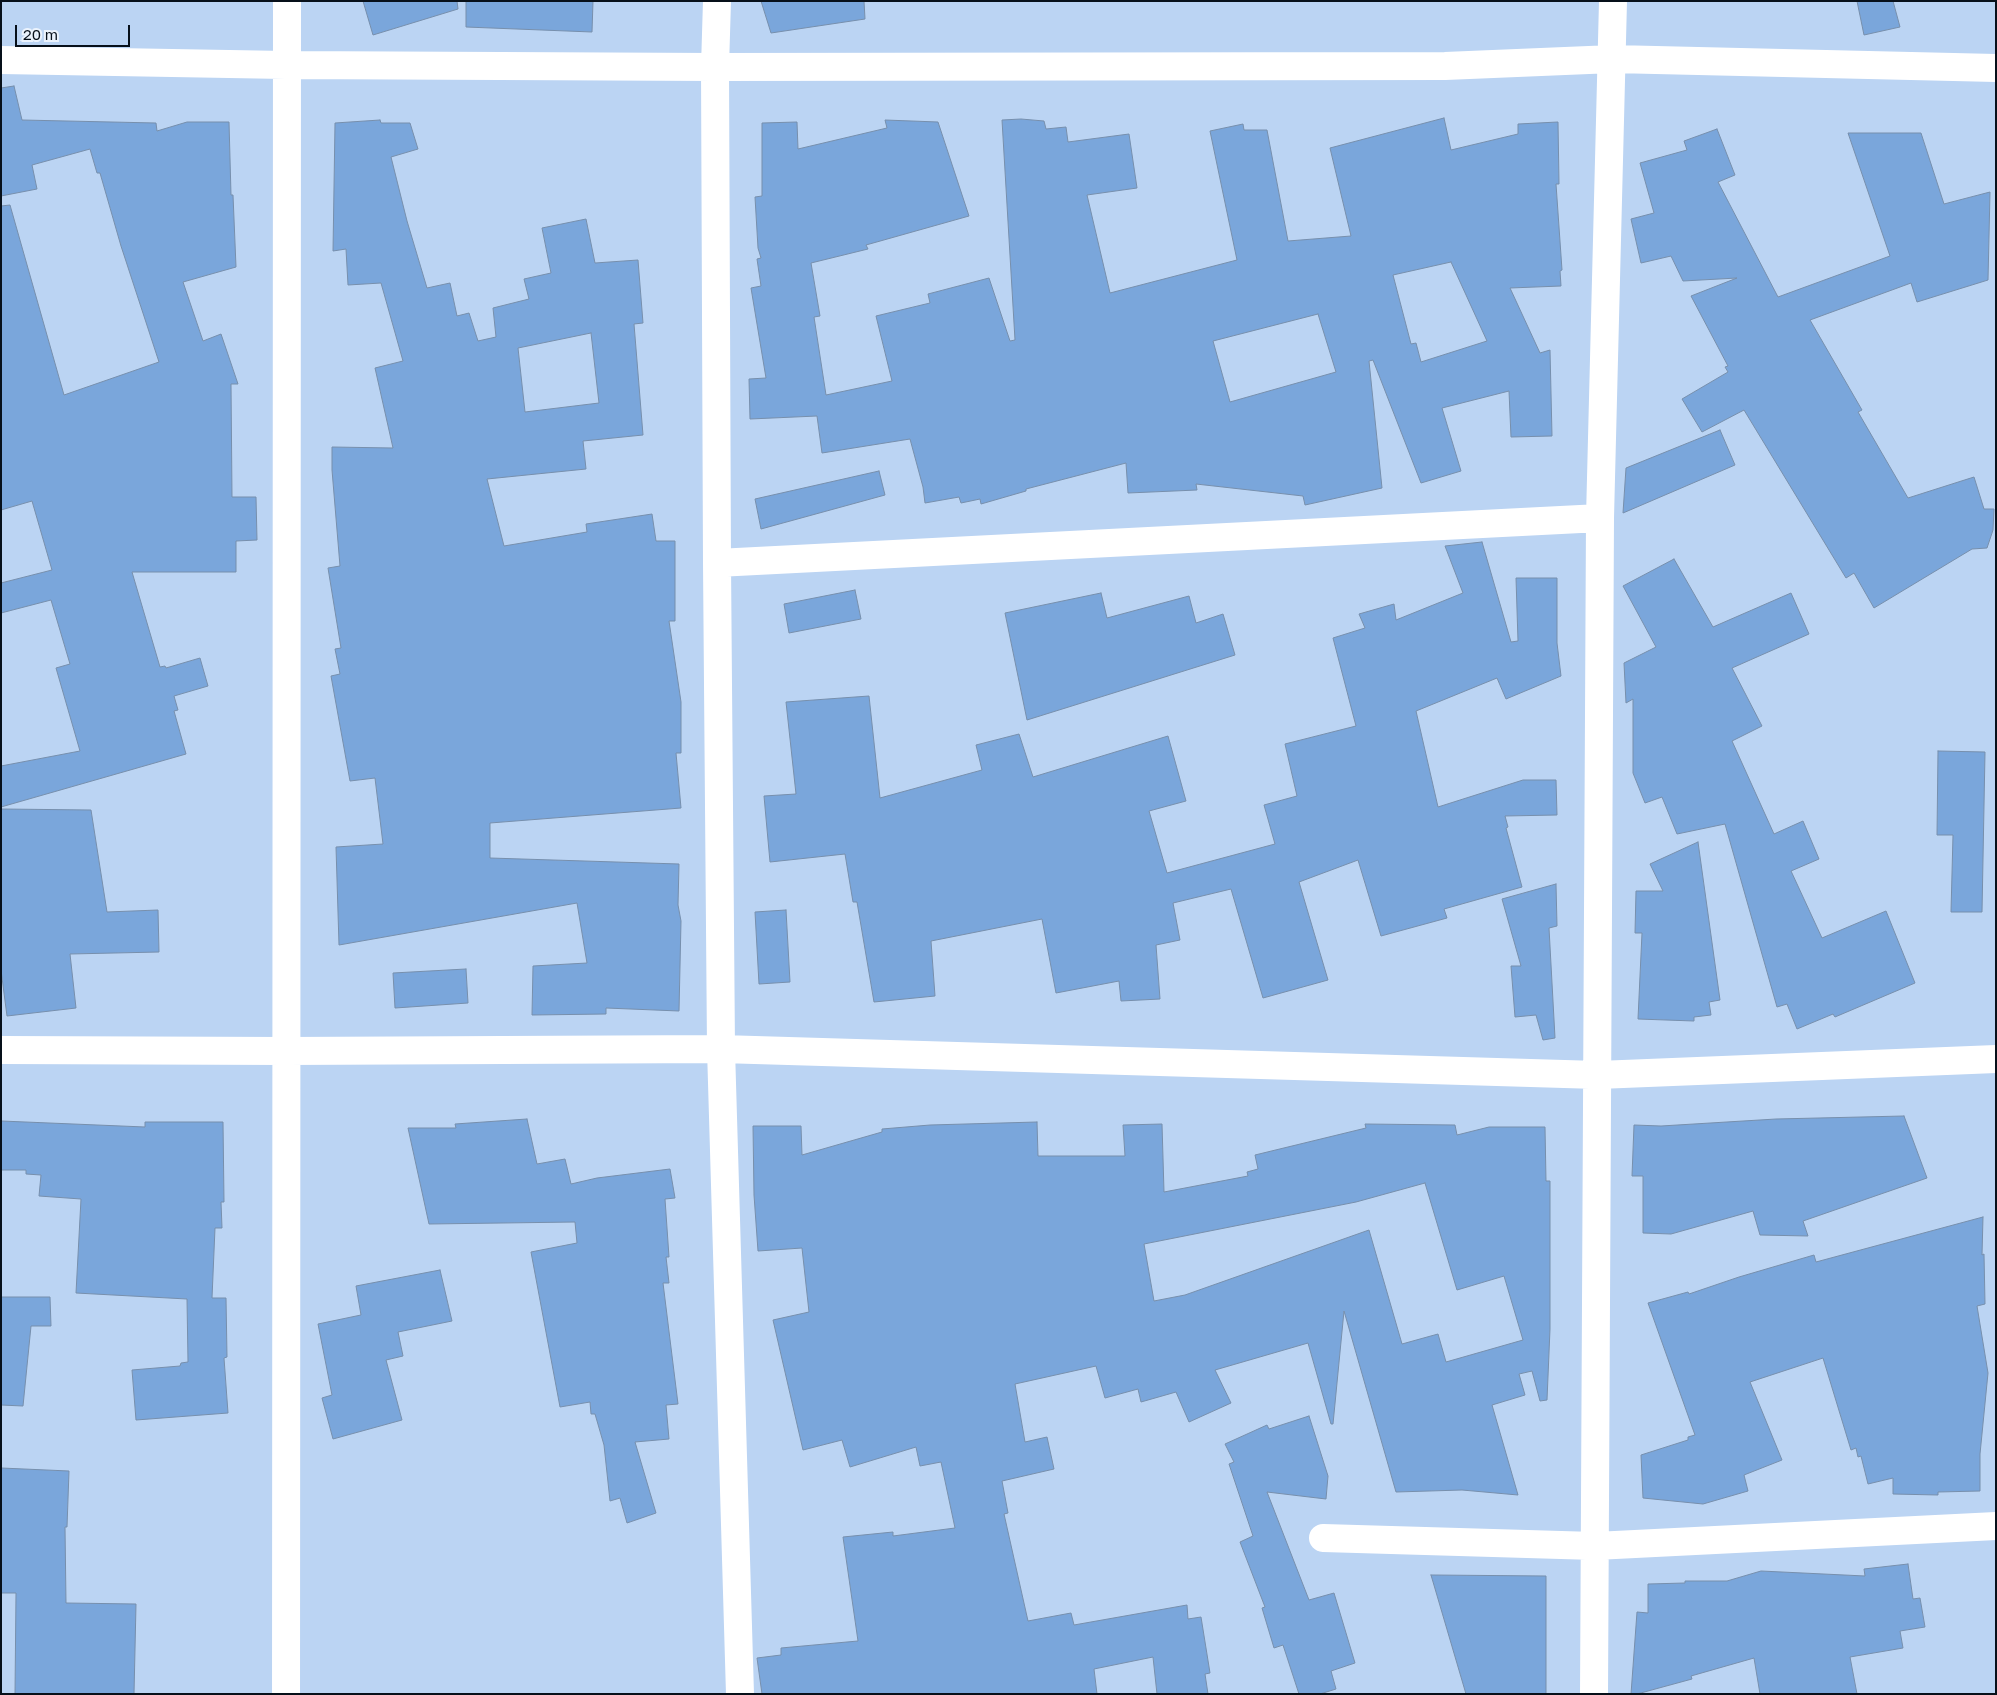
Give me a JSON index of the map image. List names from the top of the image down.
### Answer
{
  "scale_bar": "20 m"
}
